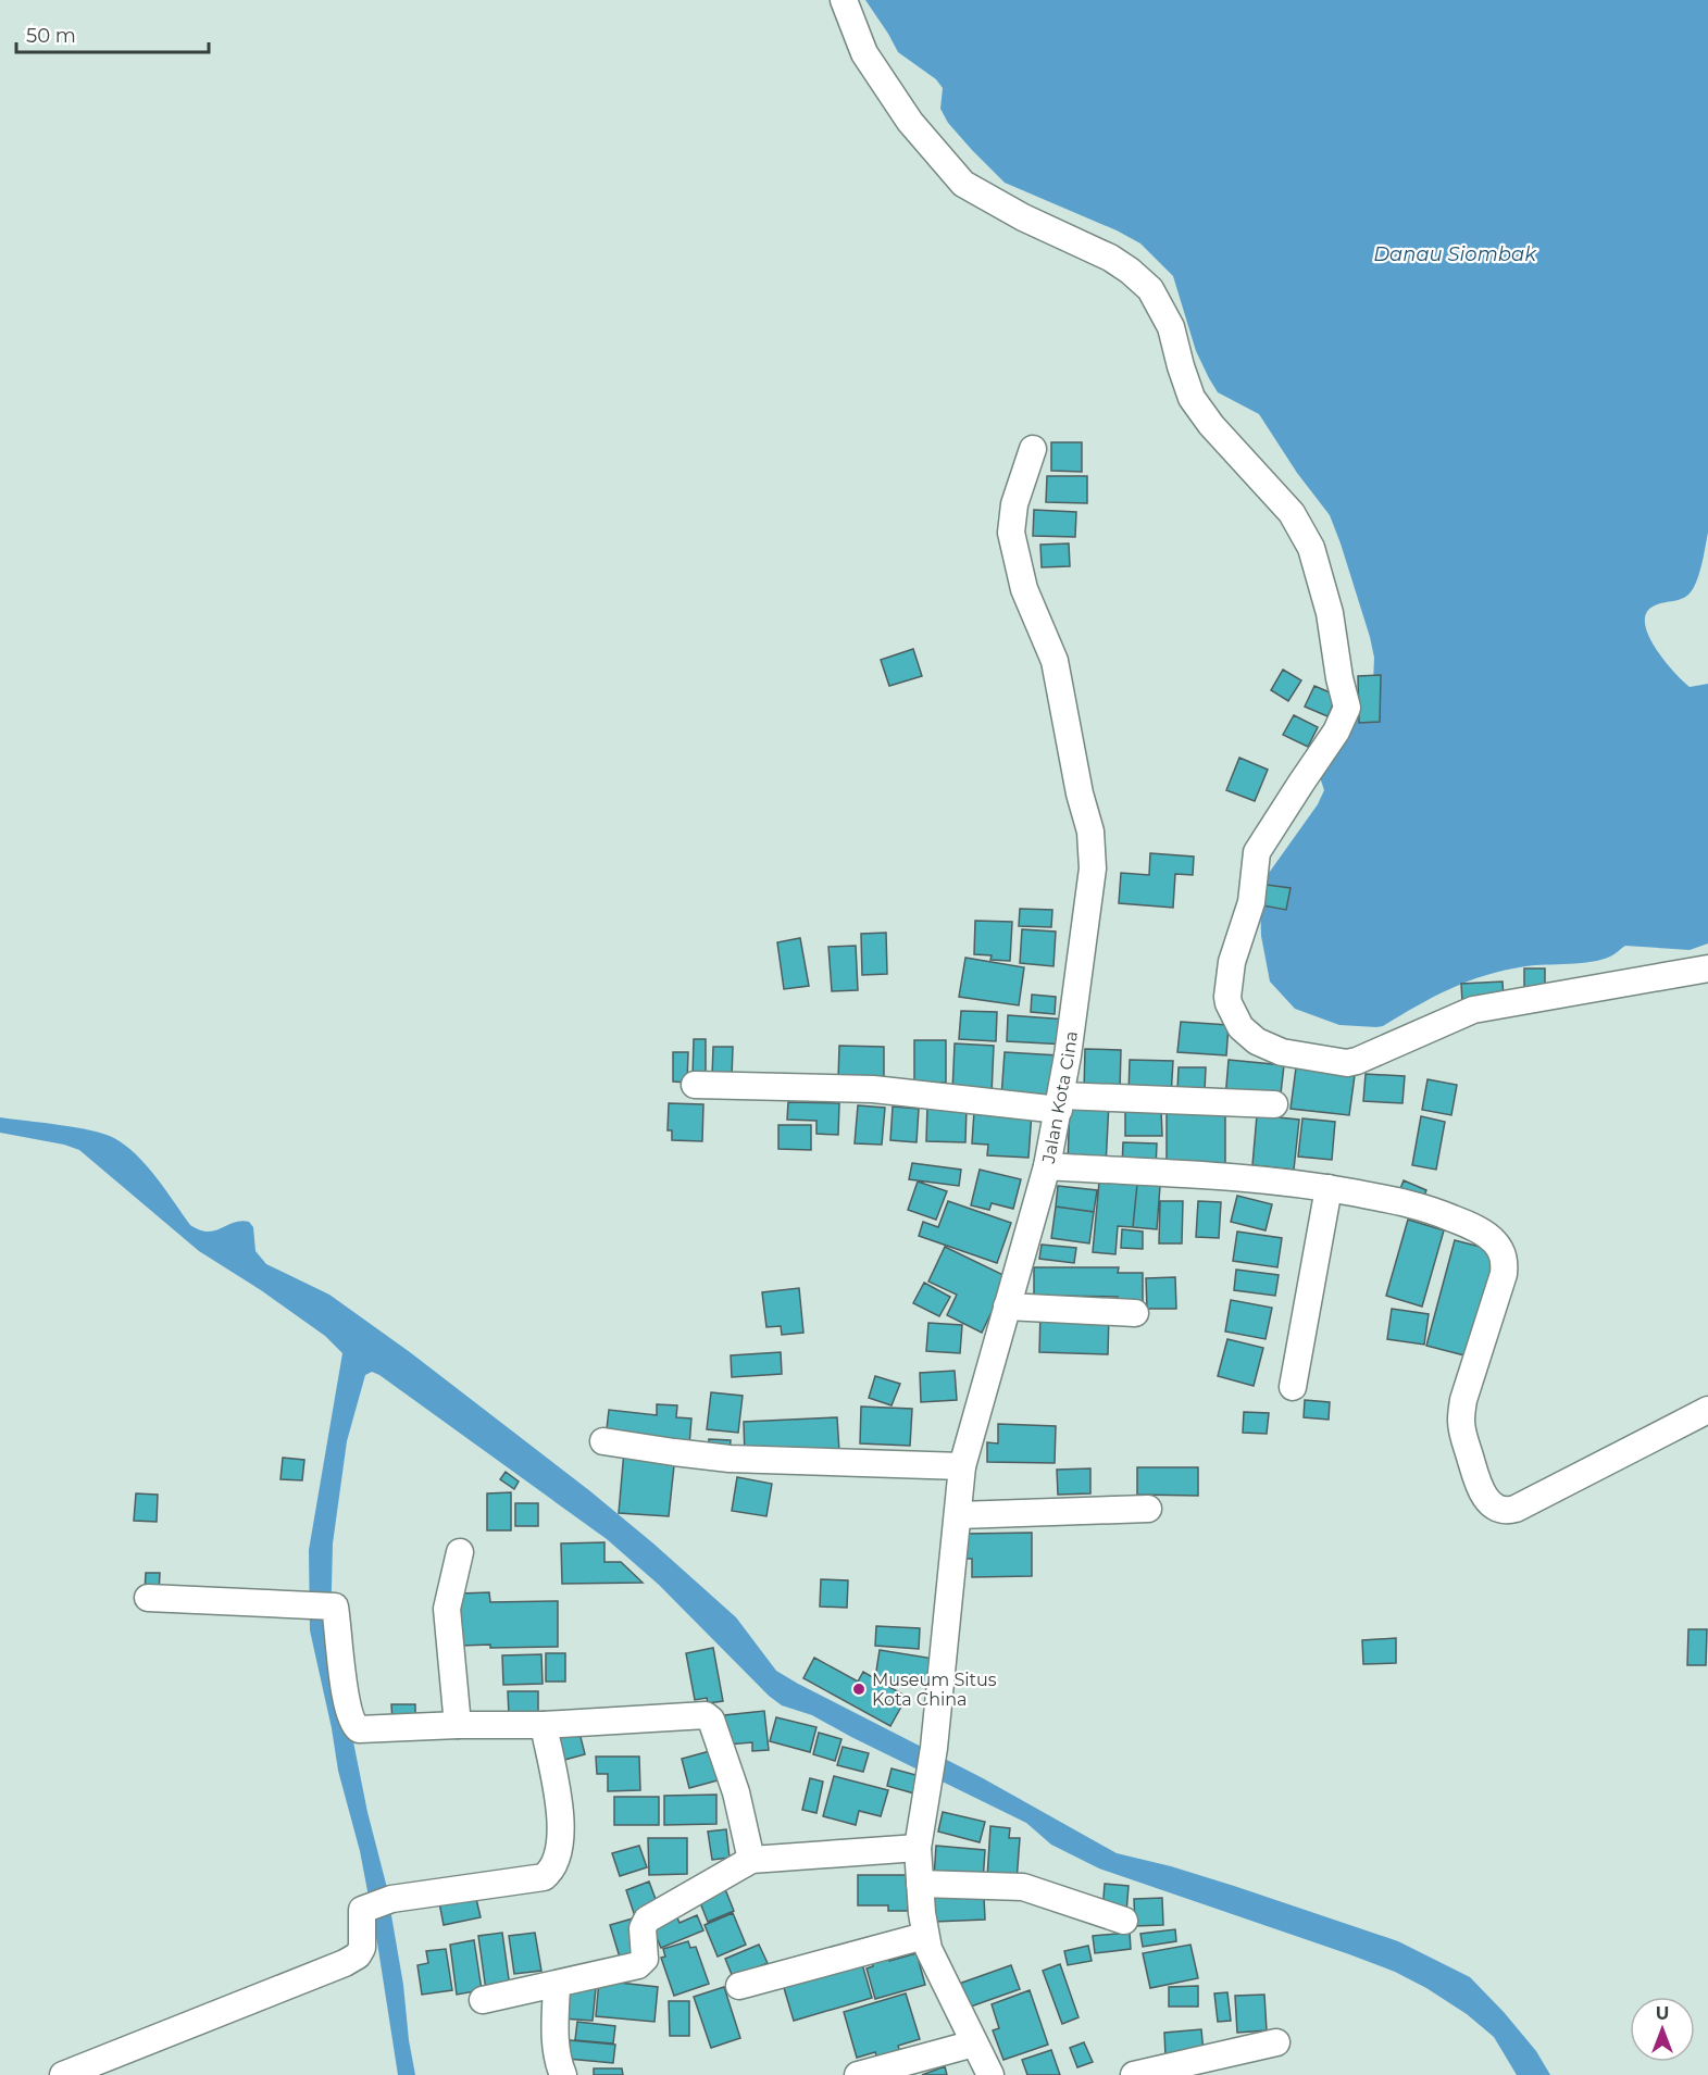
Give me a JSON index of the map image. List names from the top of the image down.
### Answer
{
  "streets": {
    "street": ["Jalan Kota Cina"]
  },
  "water": ["Danau Siombak"],
  "places": ["Museum Situs Kota China"],
  "scale_bar": "50 m",
  "north": "top"
}
